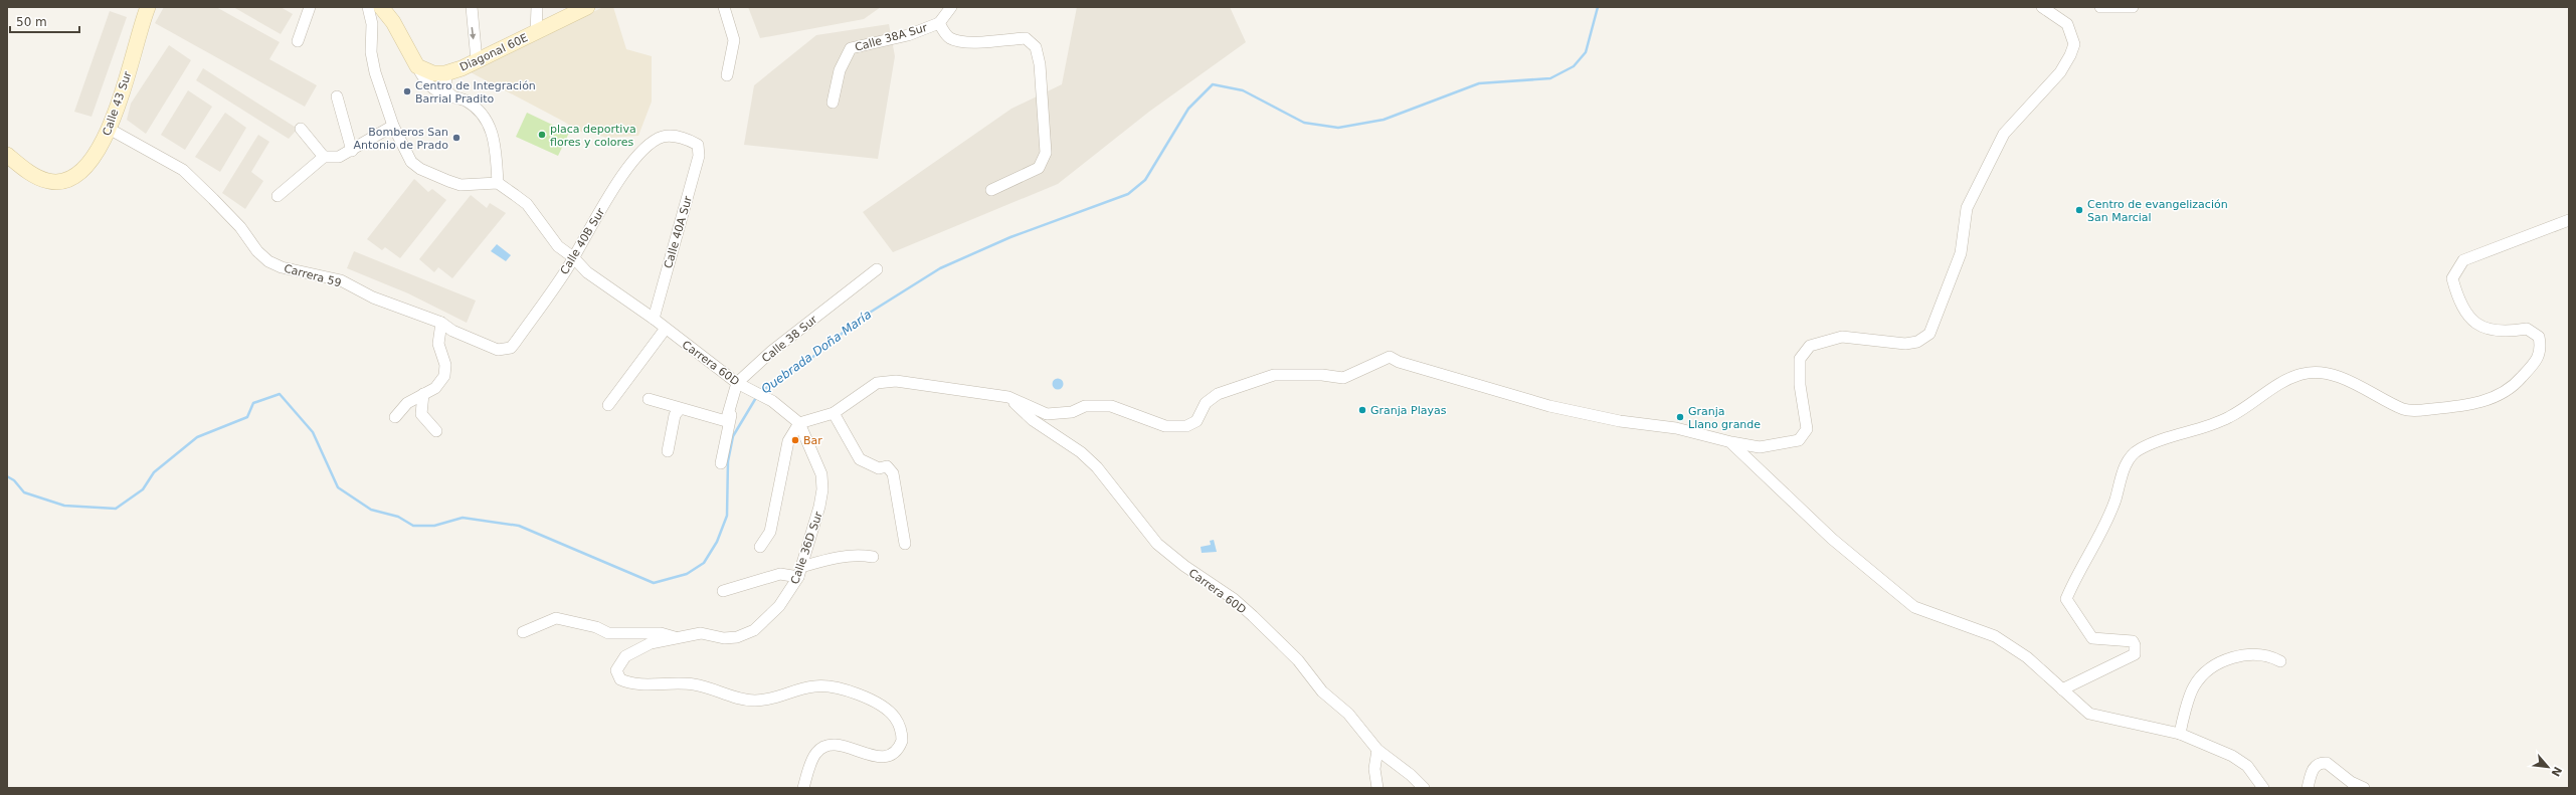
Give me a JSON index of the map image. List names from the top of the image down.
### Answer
{
  "streets": {
    "main road": ["Diagonal 60E", "Calle 43 Sur"],
    "street": [
      "Calle 38A Sur",
      "Calle 40A Sur",
      "Calle 40B Sur",
      "Carrera 59",
      "Calle 38 Sur",
      "Carrera 60D",
      "Calle 36D Sur"
    ]
  },
  "crossings": [
    ["Calle 43 Sur", "Carrera 59"],
    ["Calle 40A Sur", "Calle 40B Sur"],
    ["Calle 40A Sur", "Carrera 60D"],
    ["Calle 40B Sur", "Carrera 59"],
    ["Calle 40B Sur", "Carrera 60D"],
    ["Calle 38 Sur", "Carrera 60D"],
    ["Carrera 60D", "Calle 36D Sur"]
  ],
  "water": ["Quebrada Doña María"],
  "places": [
    "Centro de Integración Barrial Pradito",
    "placa deportiva flores y colores",
    "Bomberos San Antonio de Prado",
    "Centro de evangelización San Marcial",
    "Granja Playas",
    "Granja Llano grande",
    "Bar"
  ],
  "scale_bar": "50 m",
  "north": "bottom right"
}
